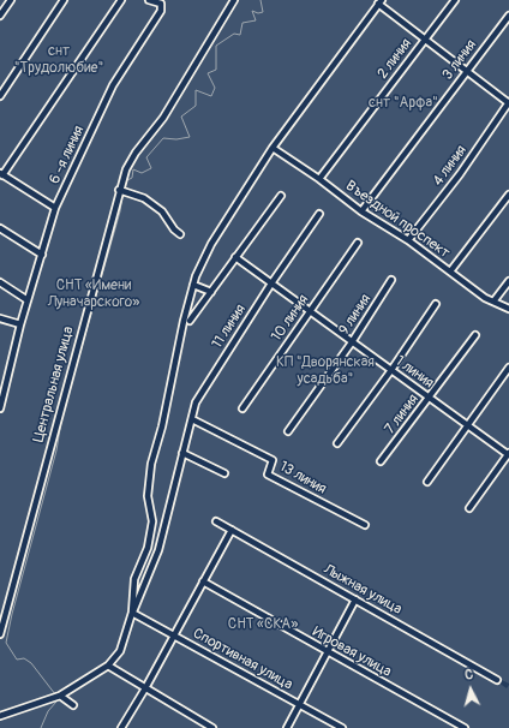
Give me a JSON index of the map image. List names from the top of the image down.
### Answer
{
  "streets": {
    "street": [
      "2 линия",
      "3 линия",
      "6 -я линия",
      "4 линия",
      "Въездной проспект",
      "9 линия",
      "10 линия",
      "11 линия",
      "1 линия",
      "Центральная улица",
      "7 линия",
      "13 линия",
      "Лыжная улица",
      "Игровая улица",
      "Спортивная улица"
    ]
  },
  "crossings": [
    ["2 линия", "Въездной проспект"],
    ["3 линия", "Въездной проспект"],
    ["4 линия", "Въездной проспект"],
    ["9 линия", "1 линия"],
    ["10 линия", "1 линия"],
    ["11 линия", "1 линия"],
    ["11 линия", "13 линия"],
    ["11 линия", "Спортивная улица"],
    ["1 линия", "7 линия"]
  ],
  "parks": [
    "снт \"Трудолюбие\"",
    "снт \"Арфа\"",
    "СНТ «Имени Луначарского»",
    "КП \"Дворянская усадьба\"",
    "СНТ «СКА»"
  ],
  "north": "top"
}
